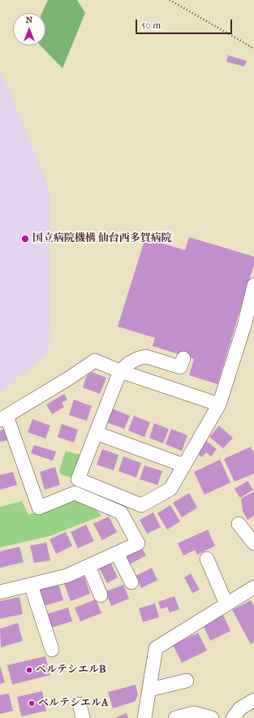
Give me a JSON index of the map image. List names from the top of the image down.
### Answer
{
  "places": ["国立病院機構 仙台西多賀病院", "ベルテシエルB", "ベルテシエルA"],
  "scale_bar": "50 m",
  "north": "top"
}
